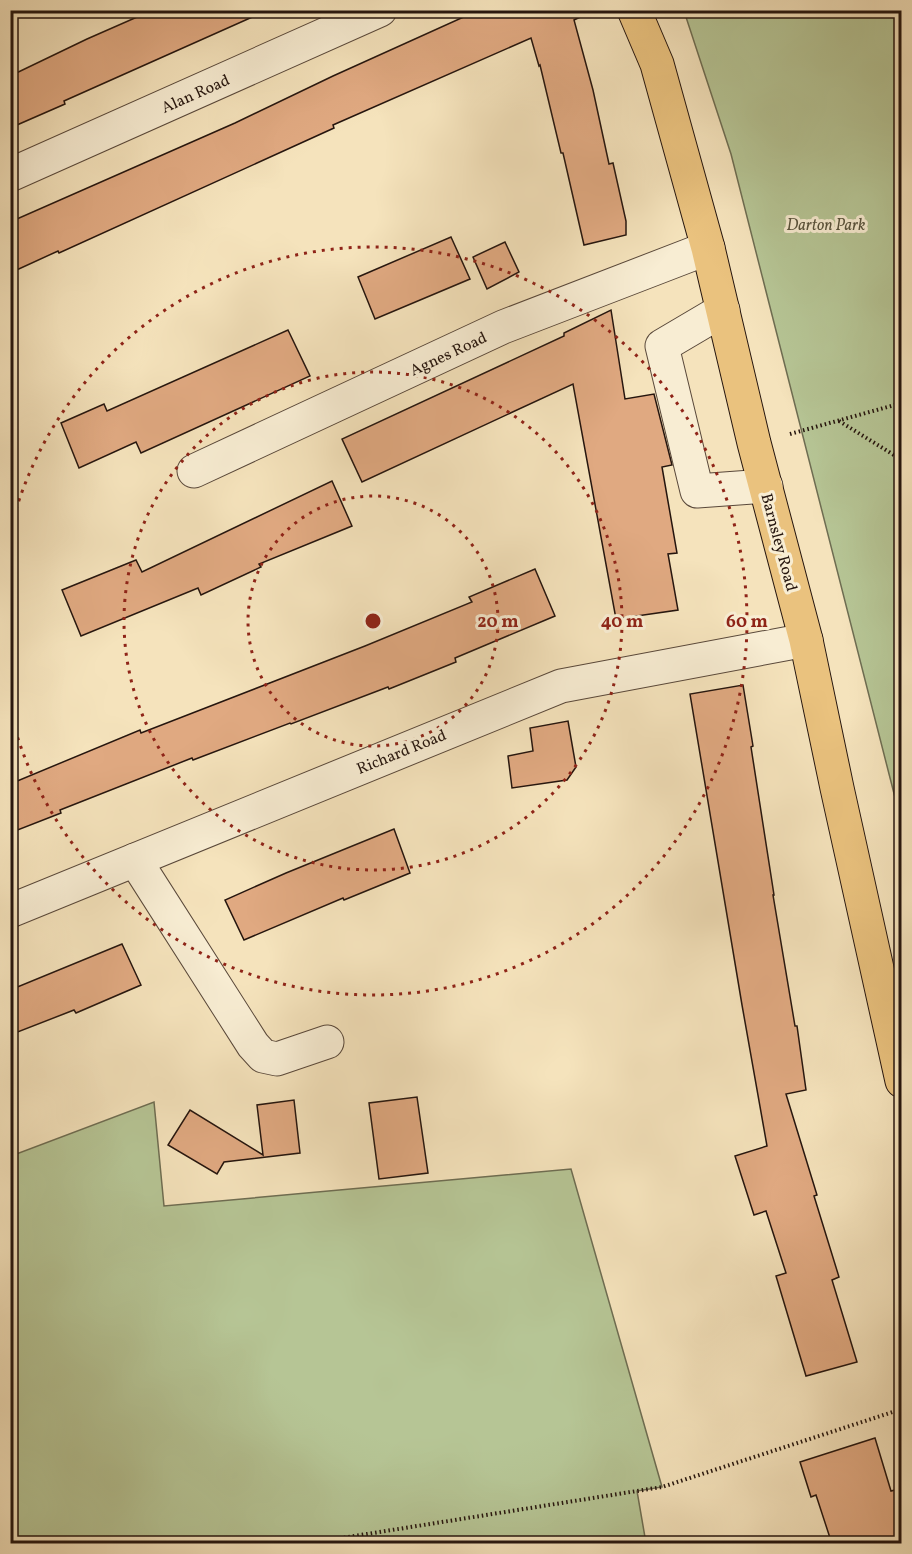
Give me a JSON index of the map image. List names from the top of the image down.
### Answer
{
  "streets": {
    "highway": ["Barnsley Road"],
    "street": ["Alan Road", "Agnes Road", "Richard Road"]
  },
  "crossings": [
    ["Agnes Road", "Barnsley Road"],
    ["Barnsley Road", "Richard Road"]
  ],
  "parks": ["Darton Park"],
  "rings": ["20 m", "40 m", "60 m"]
}
